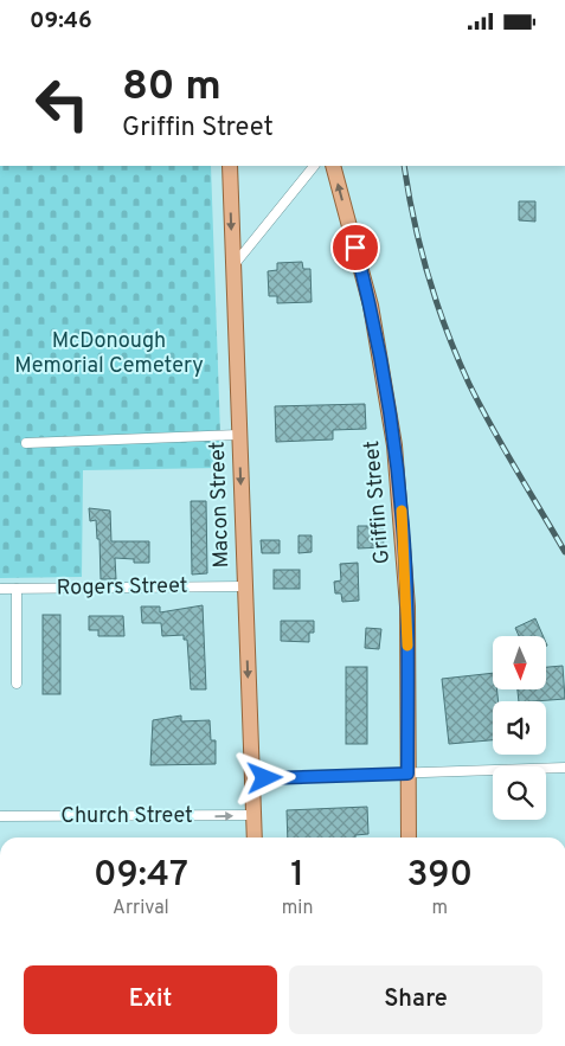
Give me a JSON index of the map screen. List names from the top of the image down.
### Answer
{
  "streets": {
    "main road": ["Griffin Street", "Macon Street"],
    "street": ["Rogers Street", "Church Street"]
  },
  "crossings": [
    ["Macon Street", "Rogers Street"],
    ["Macon Street", "Church Street"]
  ],
  "one_way": ["Griffin Street", "Macon Street", "Church Street"],
  "parks": ["McDonough Memorial Cemetery"],
  "north": "bottom",
  "page": {
    "status": "09:46",
    "turn": ["80 m", "Griffin Street"],
    "eta": [
      "09:47",
      "Arrival",
      "1",
      "min",
      "390",
      "m"
    ],
    "buttons": ["Exit", "Share"]
  }
}
